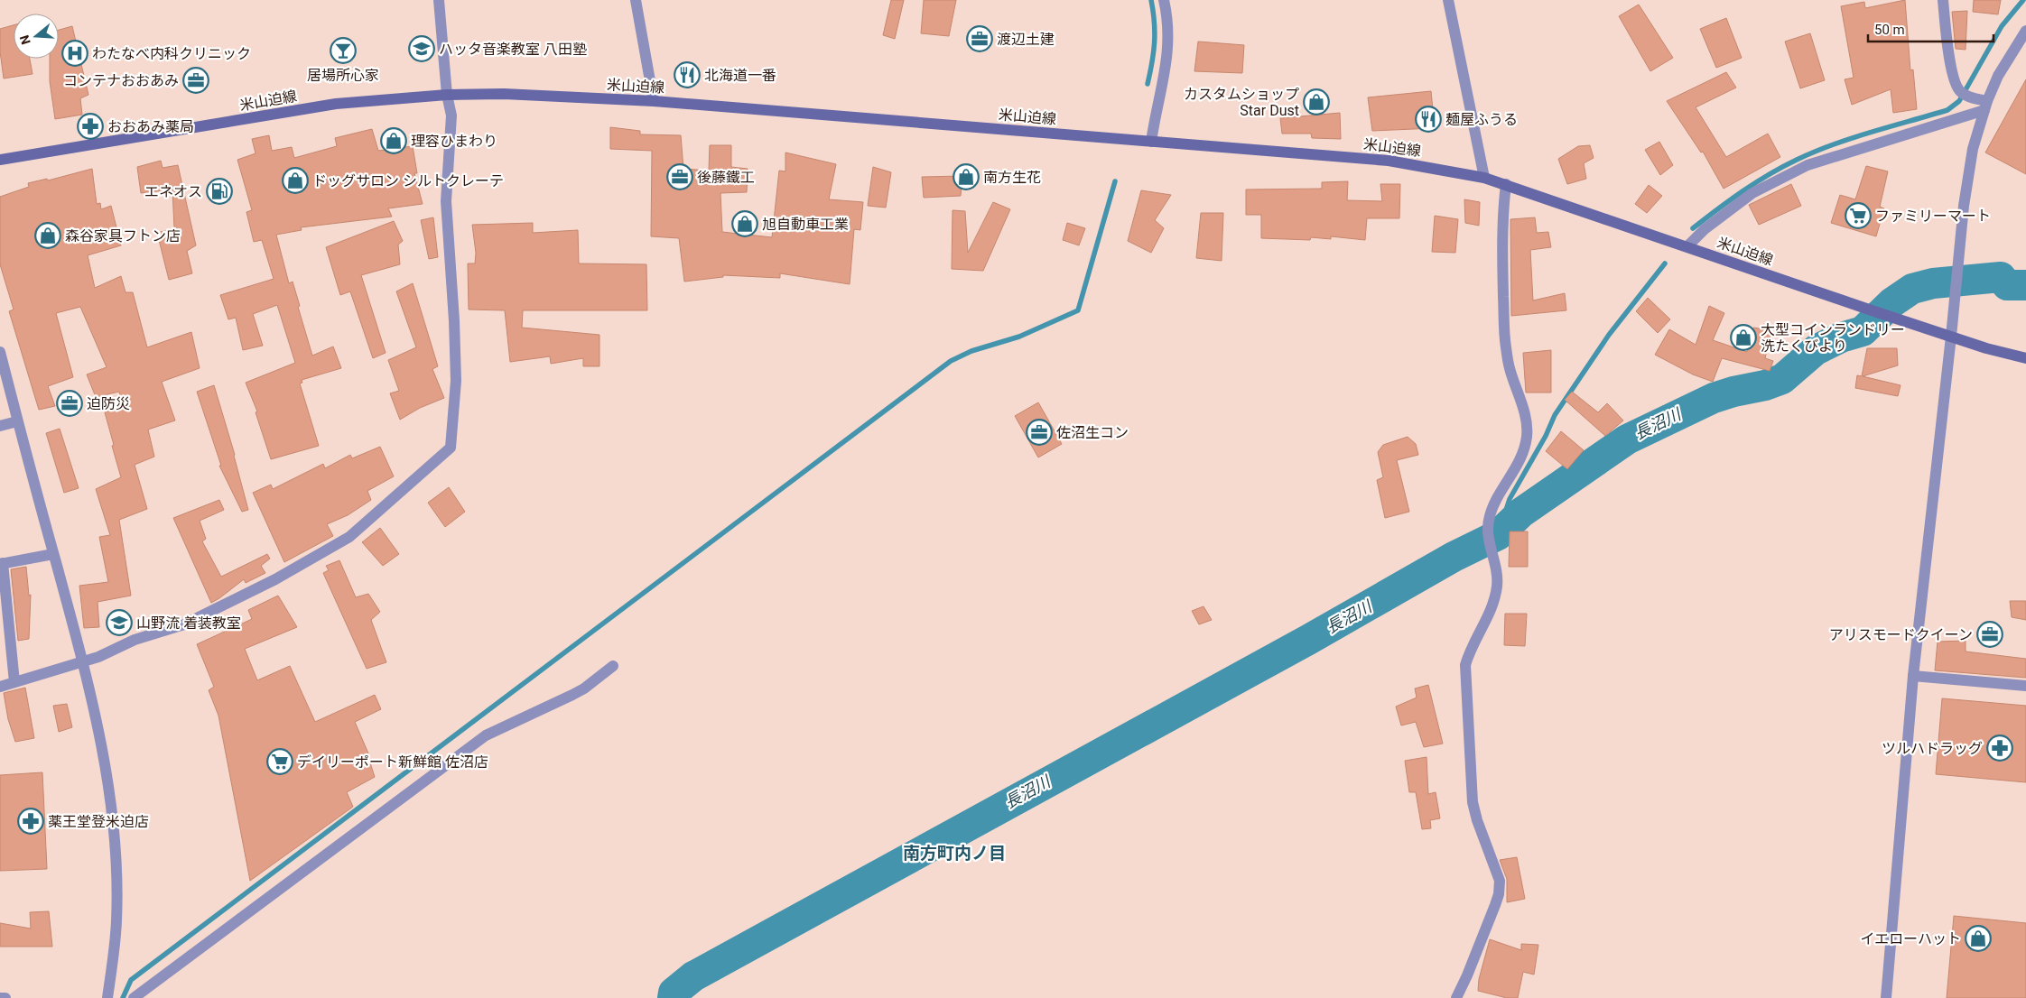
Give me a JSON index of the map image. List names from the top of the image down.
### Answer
{
  "streets": {
    "main road": ["米山迫線"]
  },
  "districts": ["南方町内ノ目"],
  "water": ["長沼川"],
  "places": {
    "office": [
      "渡辺土建",
      "コンテナおおあみ",
      "後藤鐵工",
      "迫防災",
      "佐沼生コン",
      "アリスモードクイーン"
    ],
    "school or university": ["ハッタ音楽教室 八田塾", "山野流 着装教室"],
    "bar": ["居場所心家"],
    "hospital": ["わたなべ内科クリニック"],
    "restaurant": ["北海道一番", "麺屋ふうる"],
    "shop": [
      "カスタムショップ Star Dust",
      "理容ひまわり",
      "南方生花",
      "ドッグサロン シルトクレーテ",
      "旭自動車工業",
      "森谷家具フトン店",
      "大型コインランドリー 洗たくびより",
      "イエローハット"
    ],
    "pharmacy": ["おおあみ薬局", "ツルハドラッグ", "薬王堂登米迫店"],
    "fuel station": ["エネオス"],
    "supermarket": ["ファミリーマート", "デイリーポート新鮮館 佐沼店"]
  },
  "scale_bar": "50 m",
  "north": "left"
}
